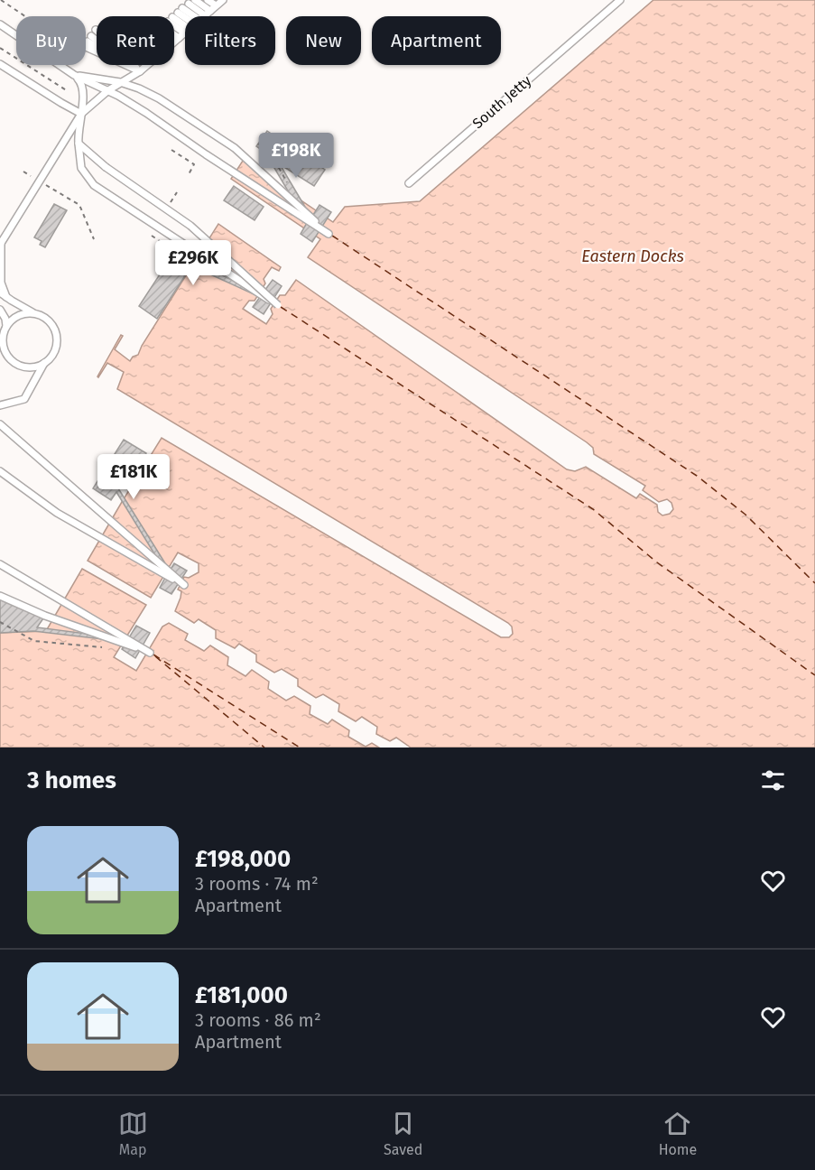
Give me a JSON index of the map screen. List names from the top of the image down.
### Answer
{
  "streets": {
    "lane": ["South Jetty"]
  },
  "water": ["Eastern Docks"],
  "page": {
    "chip": [
      "Buy",
      "Rent",
      "Filters",
      "New",
      "Apartment"
    ],
    "price": ["£198K", "£296K", "£181K"],
    "heading": "3 homes",
    "list": [
      {
        "name": "£198,000",
        "note": "3 rooms · 74 m² · Apartment"
      },
      {
        "name": "£181,000",
        "note": "3 rooms · 86 m² · Apartment"
      }
    ],
    "tabs": ["Map", "Saved", "Home"]
  }
}
